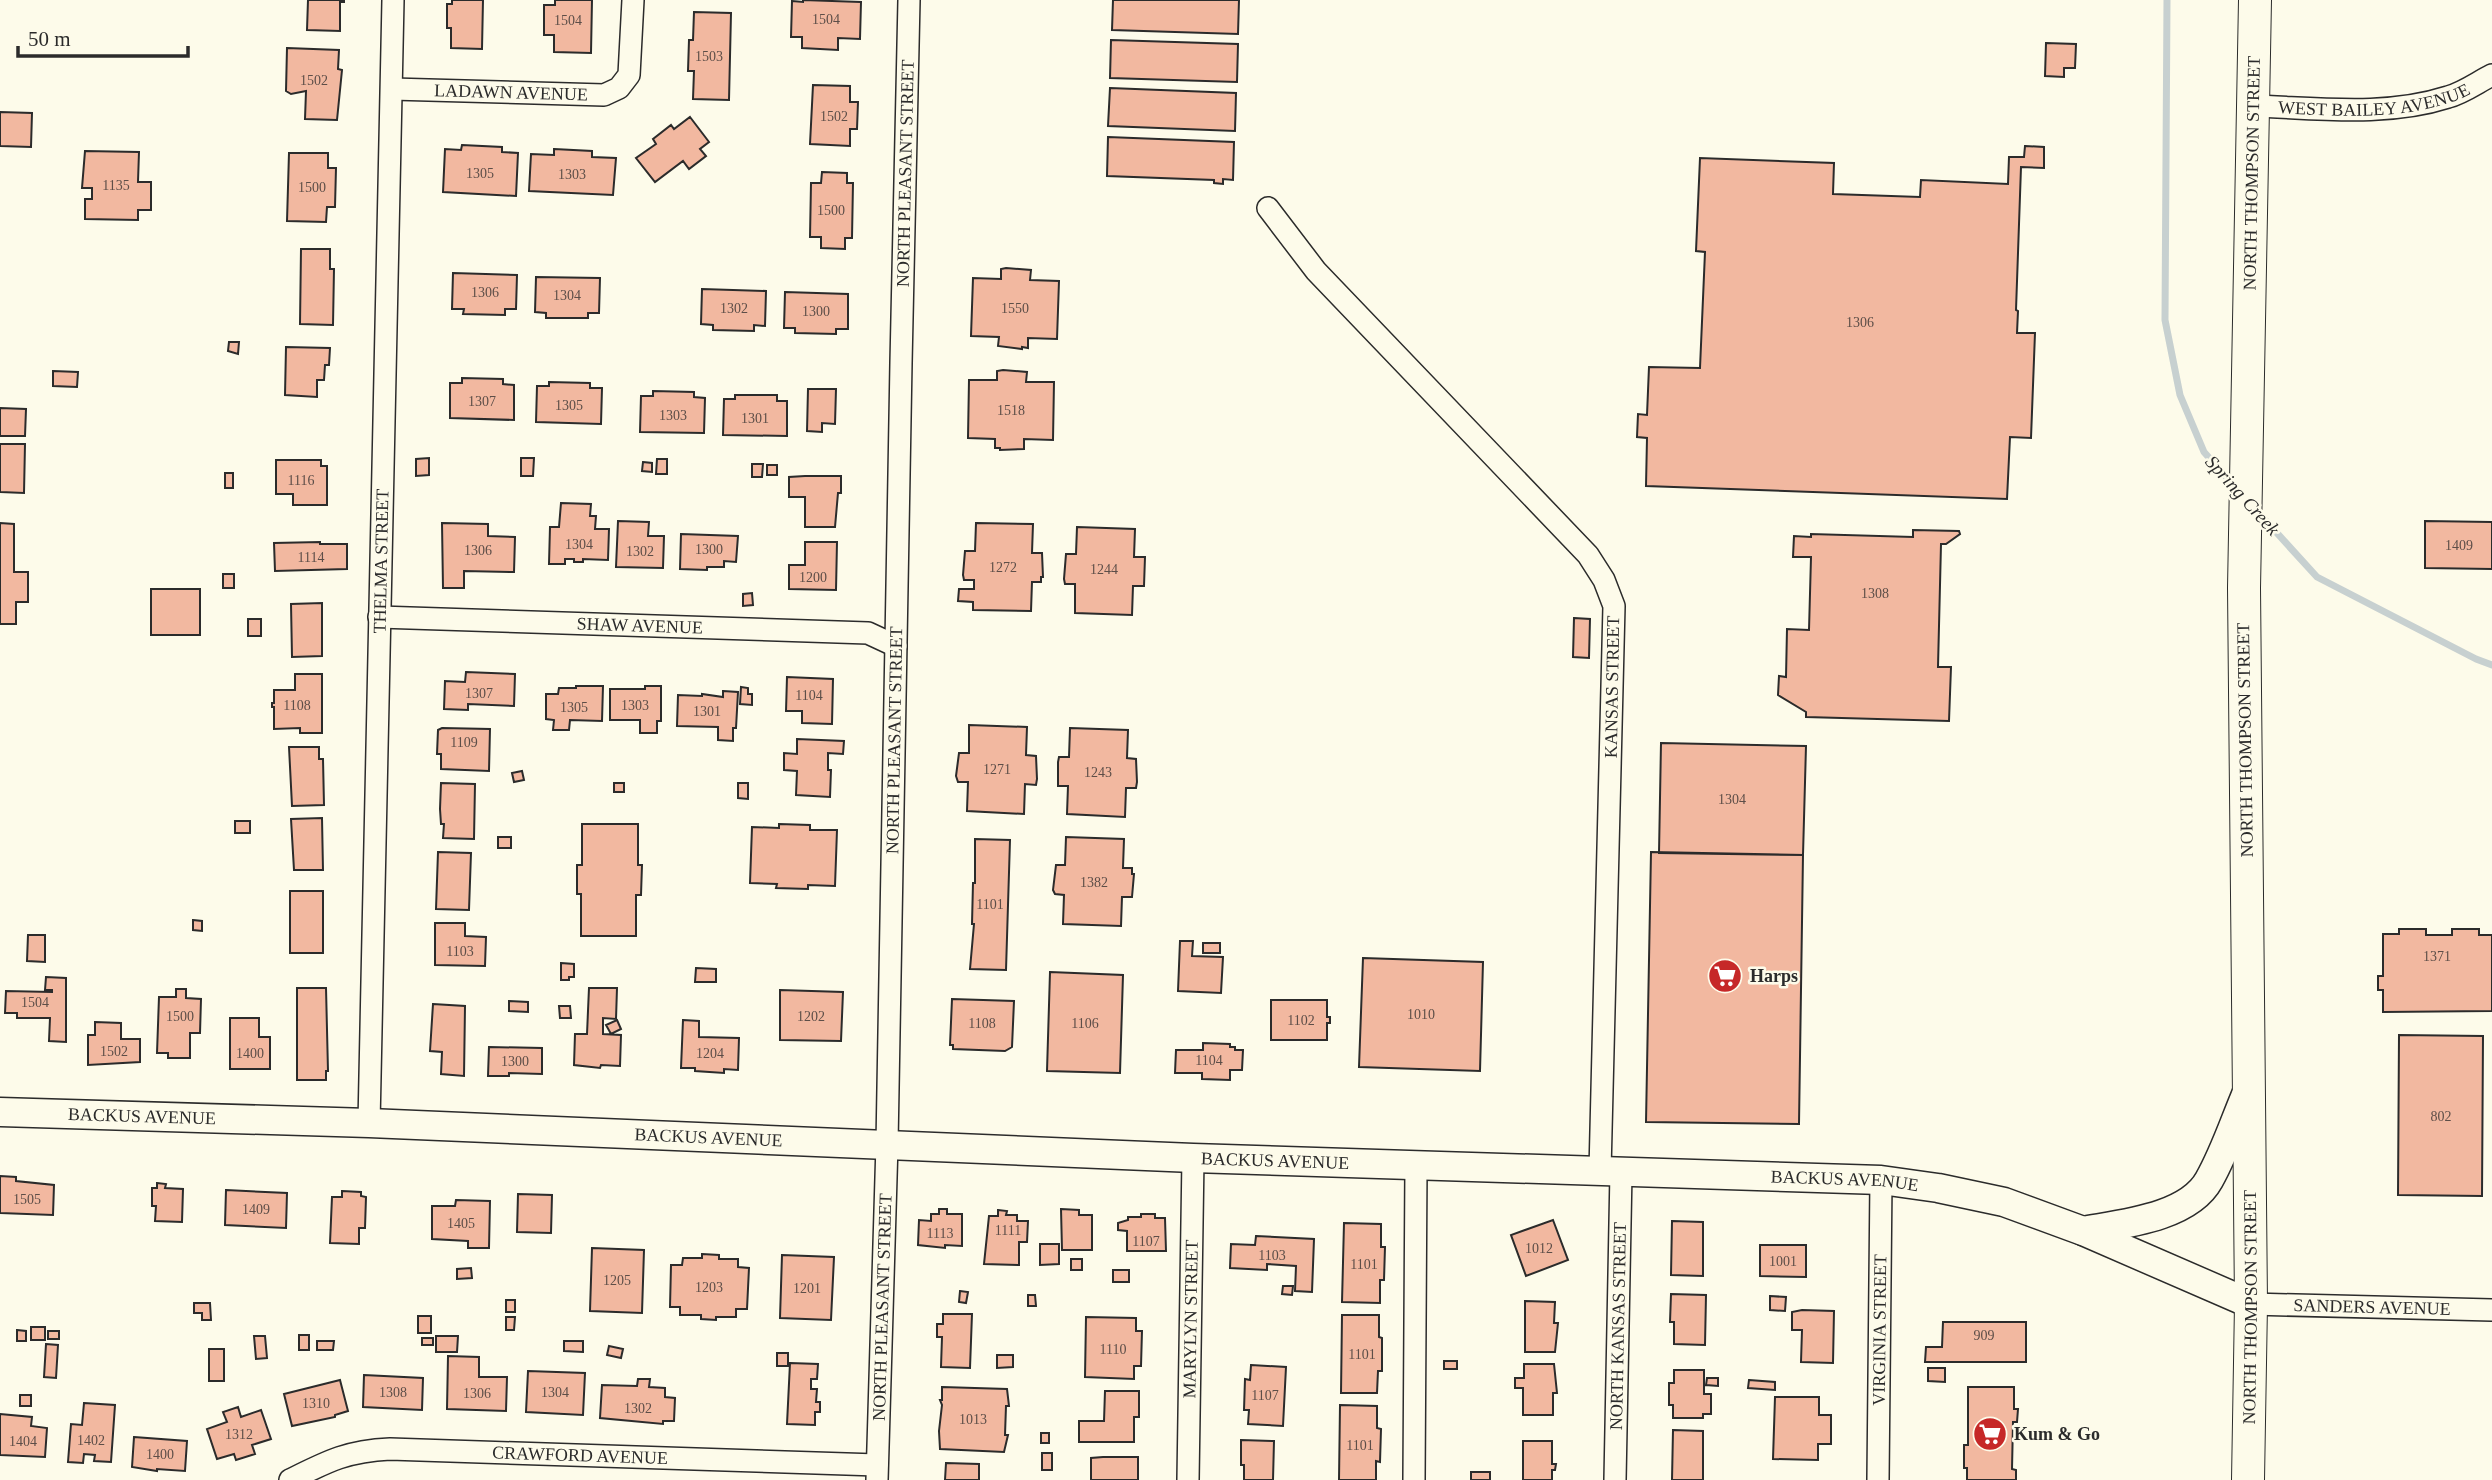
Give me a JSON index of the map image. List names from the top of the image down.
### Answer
{
  "streets": {
    "main road": ["NORTH THOMPSON STREET"],
    "street": [
      "LADAWN AVENUE",
      "WEST BAILEY AVENUE",
      "NORTH PLEASANT STREET",
      "THELMA STREET",
      "SHAW AVENUE",
      "KANSAS STREET",
      "BACKUS AVENUE",
      "SANDERS AVENUE",
      "MARYLYN STREET",
      "NORTH KANSAS STREET",
      "VIRGINIA STREET",
      "CRAWFORD AVENUE"
    ]
  },
  "crossings": [
    ["LADAWN AVENUE", "THELMA STREET"],
    ["WEST BAILEY AVENUE", "NORTH THOMPSON STREET"],
    ["NORTH PLEASANT STREET", "SHAW AVENUE"],
    ["NORTH PLEASANT STREET", "BACKUS AVENUE"],
    ["NORTH PLEASANT STREET", "CRAWFORD AVENUE"],
    ["NORTH THOMPSON STREET", "BACKUS AVENUE"],
    ["NORTH THOMPSON STREET", "SANDERS AVENUE"],
    ["THELMA STREET", "SHAW AVENUE"],
    ["THELMA STREET", "BACKUS AVENUE"],
    ["KANSAS STREET", "BACKUS AVENUE"],
    ["KANSAS STREET", "NORTH KANSAS STREET"],
    ["BACKUS AVENUE", "SANDERS AVENUE"],
    ["BACKUS AVENUE", "MARYLYN STREET"],
    ["BACKUS AVENUE", "NORTH KANSAS STREET"],
    ["BACKUS AVENUE", "VIRGINIA STREET"]
  ],
  "water": ["Spring Creek"],
  "places": {
    "supermarket": ["Harps", "Kum & Go"]
  },
  "house_numbers": [
    "1504",
    "1504",
    "1503",
    "1502",
    "1502",
    "1305",
    "1303",
    "1135",
    "1500",
    "1500",
    "1306",
    "1304",
    "1302",
    "1550",
    "1300",
    "1306",
    "1307",
    "1305",
    "1518",
    "1303",
    "1301",
    "1116",
    "1304",
    "1409",
    "1300",
    "1306",
    "1302",
    "1114",
    "1272",
    "1244",
    "1200",
    "1308",
    "1307",
    "1104",
    "1108",
    "1303",
    "1305",
    "1301",
    "1109",
    "1271",
    "1243",
    "1304",
    "1382",
    "1101",
    "1103",
    "1371",
    "1504",
    "1010",
    "1500",
    "1202",
    "1102",
    "1108",
    "1106",
    "1502",
    "1400",
    "1204",
    "1104",
    "1300",
    "802",
    "1505",
    "1409",
    "1405",
    "1111",
    "1113",
    "1107",
    "1012",
    "1103",
    "1001",
    "1101",
    "1205",
    "1203",
    "1201",
    "909",
    "1110",
    "1101",
    "1308",
    "1304",
    "1306",
    "1107",
    "1310",
    "1302",
    "1013",
    "1312",
    "1402",
    "1404",
    "1101",
    "1400"
  ],
  "scale_bar": "50 m"
}
